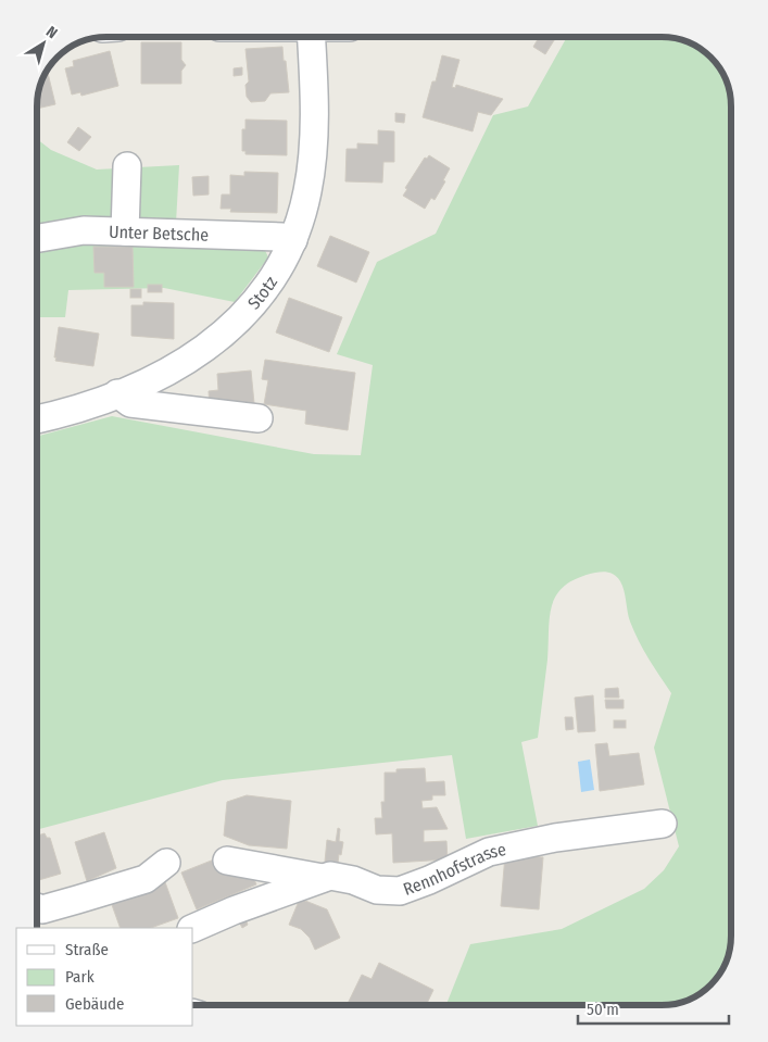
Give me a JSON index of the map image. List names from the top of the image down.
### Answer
{
  "streets": {
    "street": ["Unter Betsche", "Stotz", "Rennhofstrasse"]
  },
  "crossings": [
    ["Unter Betsche", "Stotz"]
  ],
  "legend": ["Straße", "Park", "Gebäude"],
  "scale_bar": "50 m",
  "north": "top right"
}
